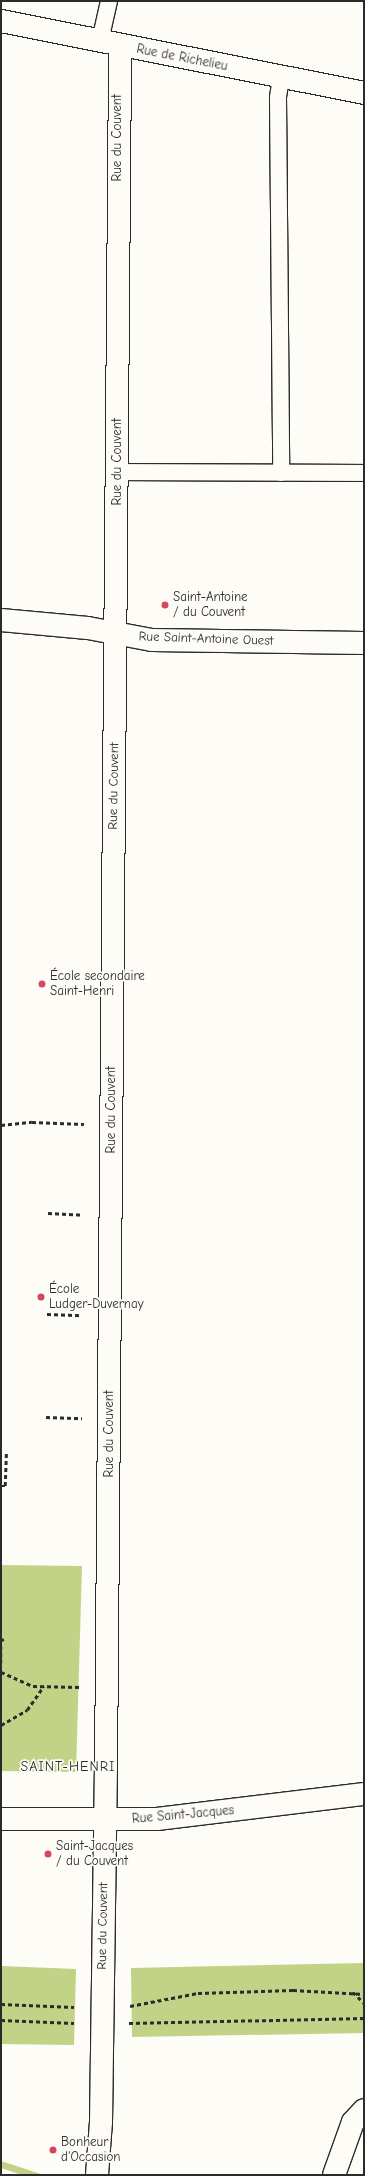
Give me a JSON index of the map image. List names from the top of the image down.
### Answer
{
  "streets": {
    "street": [
      "Rue de Richelieu",
      "Rue du Couvent",
      "Rue Saint-Antoine Ouest",
      "Rue Saint-Jacques"
    ]
  },
  "crossings": [
    ["Rue de Richelieu", "Rue du Couvent"],
    ["Rue du Couvent", "Rue Saint-Antoine Ouest"],
    ["Rue du Couvent", "Rue Saint-Jacques"]
  ],
  "districts": ["SAINT-HENRI"],
  "places": [
    "Saint-Antoine / du Couvent",
    "École secondaire Saint-Henri",
    "École Ludger-Duvernay",
    "Saint-Jacques / du Couvent",
    "Bonheur d'Occasion"
  ]
}
